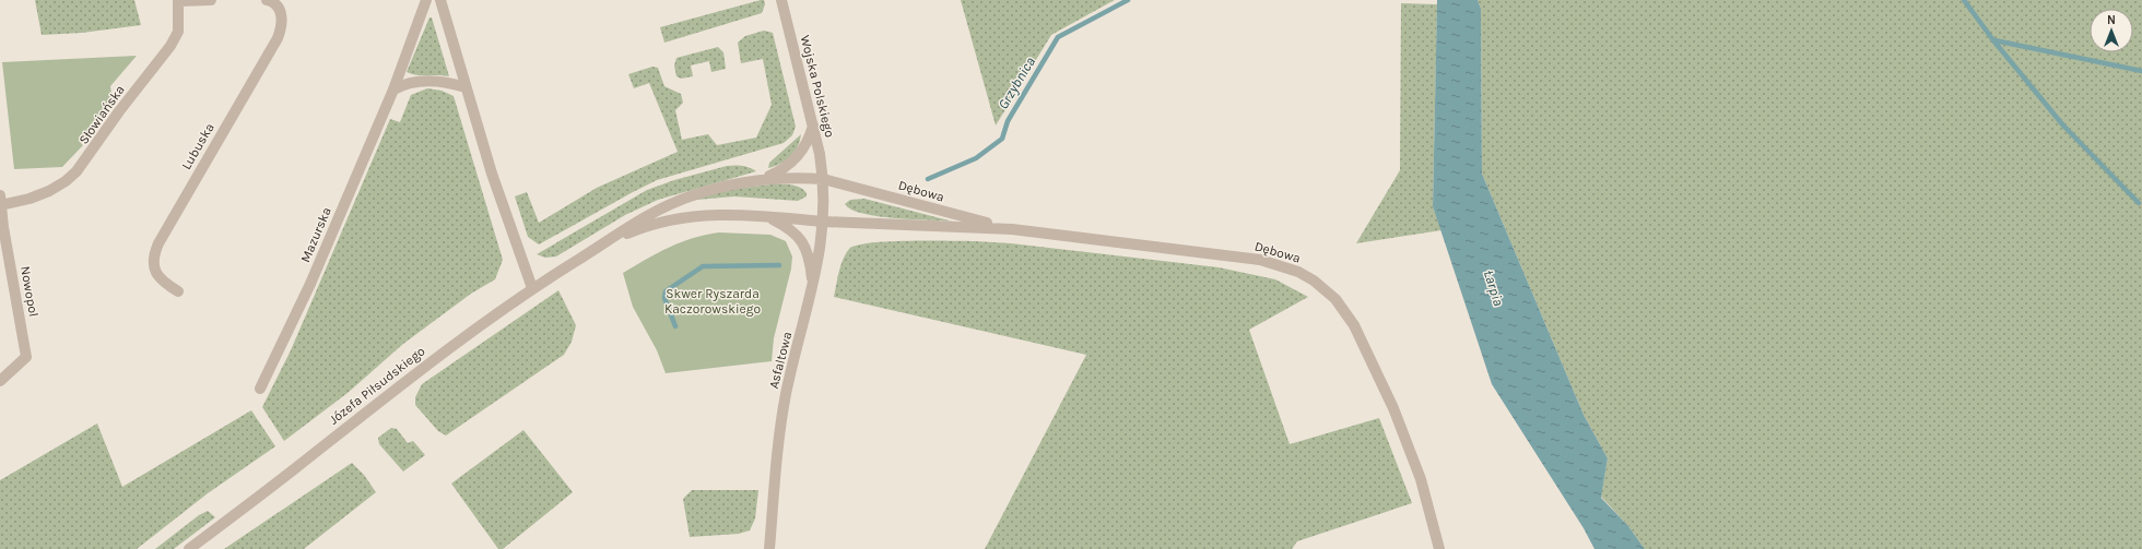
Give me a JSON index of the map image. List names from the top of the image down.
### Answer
{
  "streets": {
    "street": [
      "Wojska Polskiego",
      "Słowiańska",
      "Lubuska",
      "Dębowa",
      "Mazurska",
      "Nowopol",
      "Asfaltowa",
      "Józefa Piłsudskiego"
    ]
  },
  "crossings": [
    ["Wojska Polskiego", "Dębowa"],
    ["Wojska Polskiego", "Asfaltowa"],
    ["Wojska Polskiego", "Józefa Piłsudskiego"],
    ["Słowiańska", "Nowopol"],
    ["Dębowa", "Asfaltowa"],
    ["Dębowa", "Józefa Piłsudskiego"],
    ["Asfaltowa", "Józefa Piłsudskiego"]
  ],
  "water": ["Grzybnica", "Łarpia"],
  "parks": ["Skwer Ryszarda Kaczorowskiego"],
  "north": "top"
}
